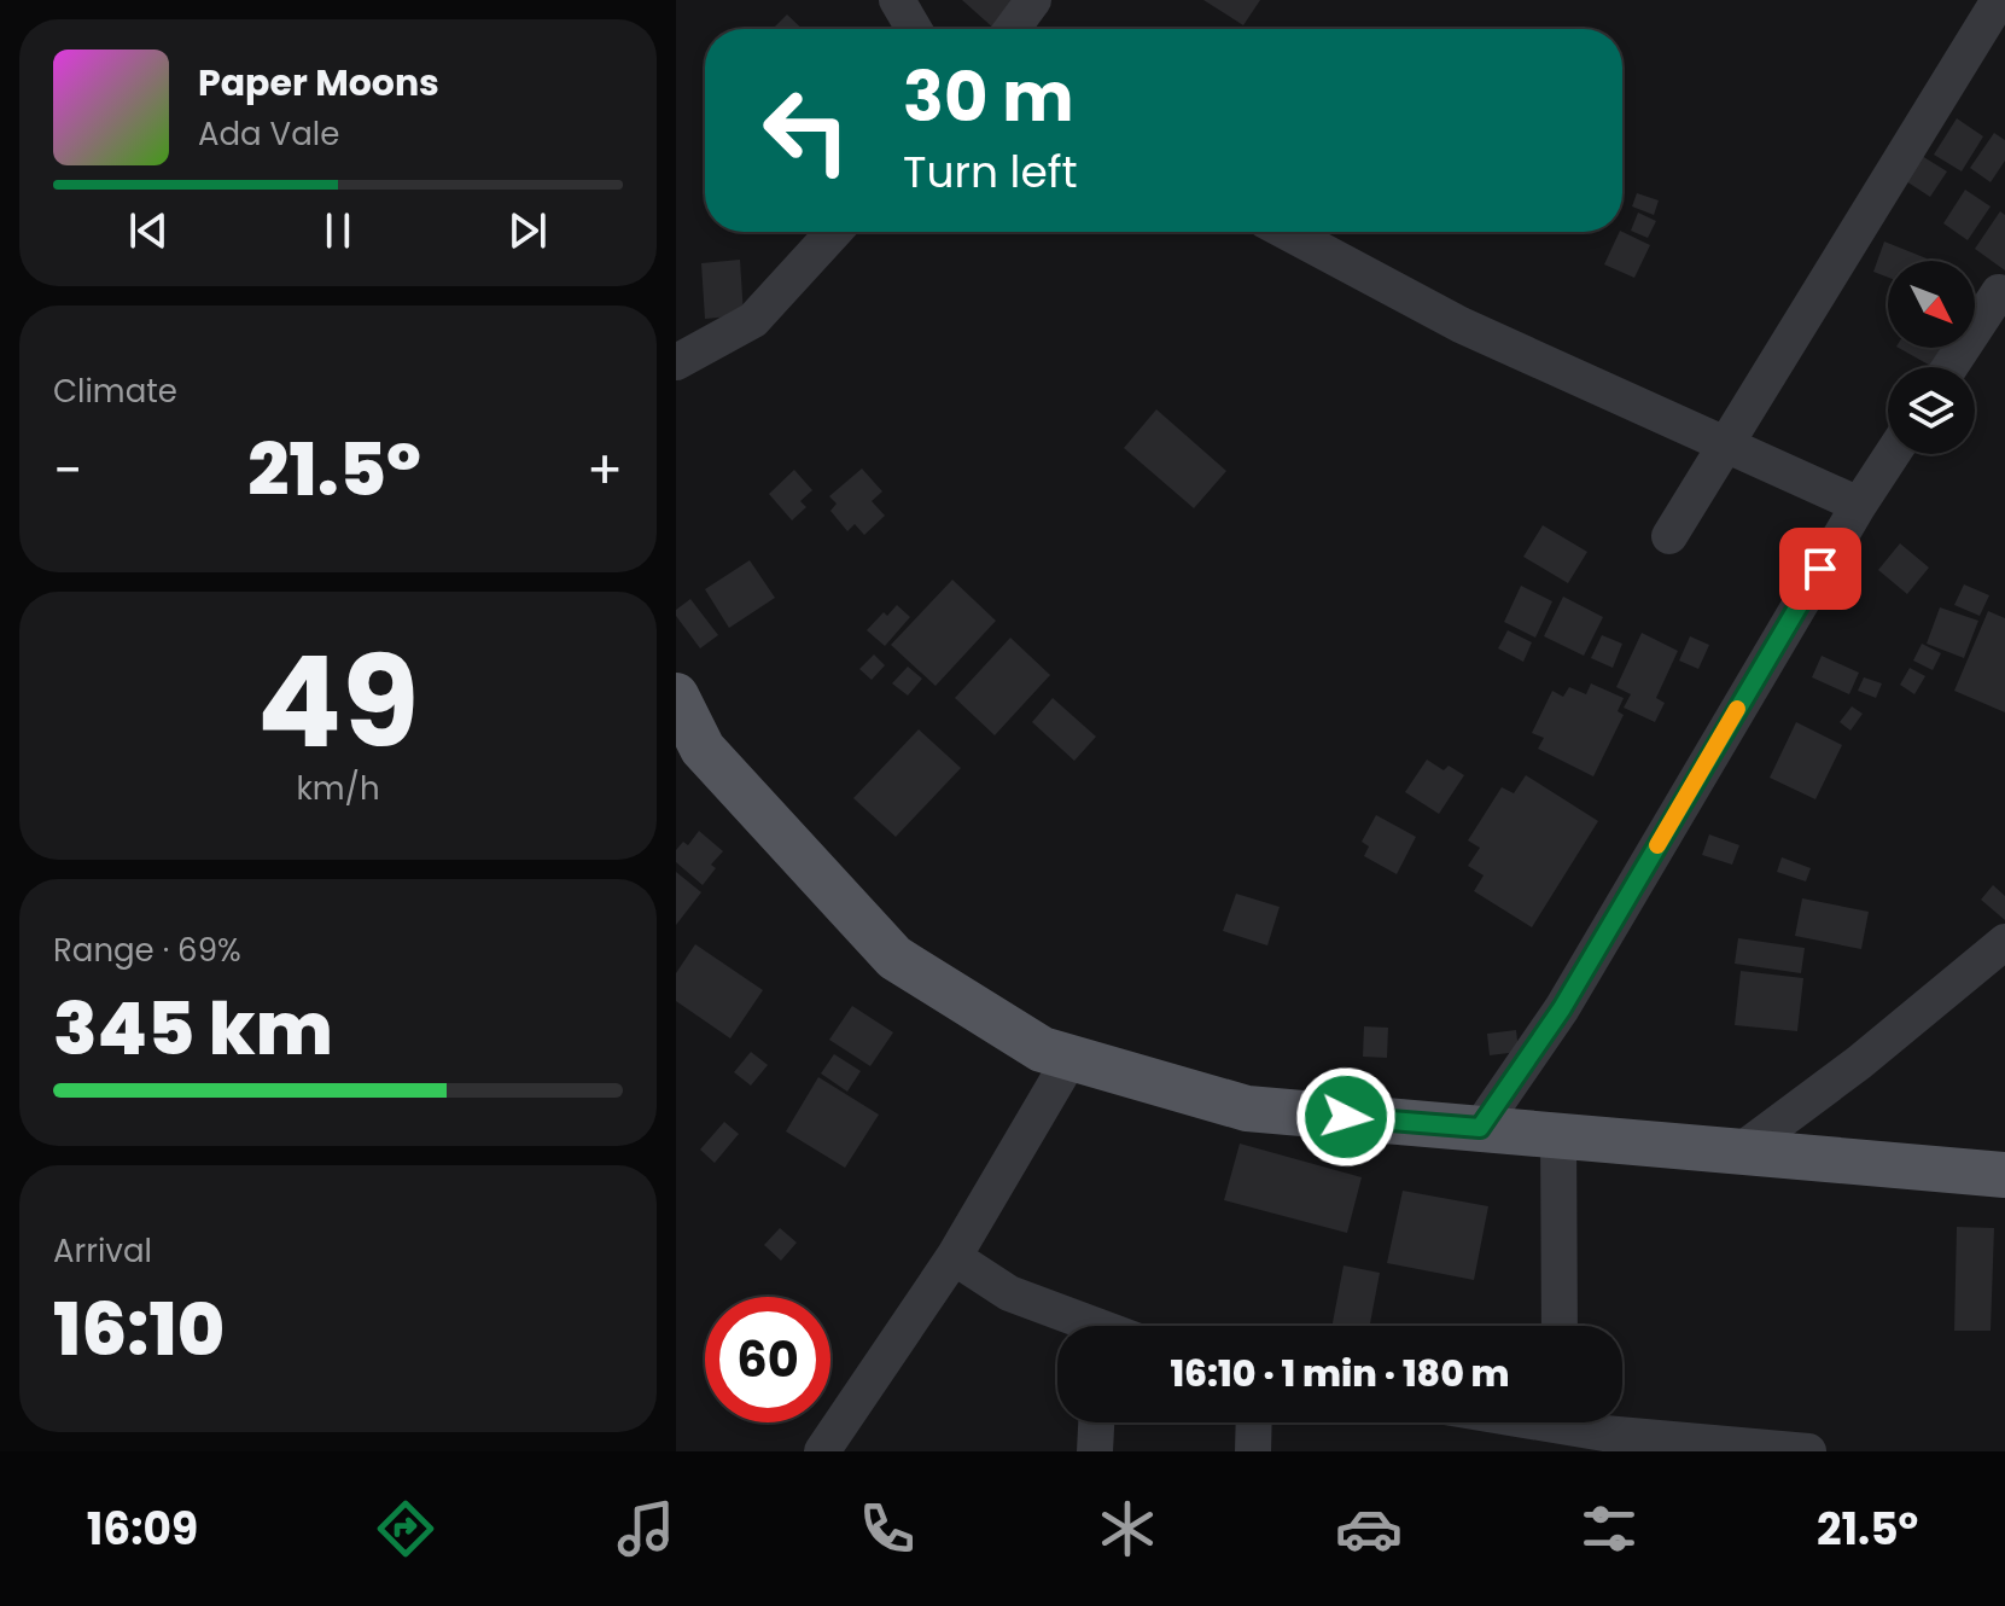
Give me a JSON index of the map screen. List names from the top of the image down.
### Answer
{
  "north": "bottom right",
  "page": {
    "turn": ["30 m", "Turn left"],
    "song": ["Paper Moons", "Ada Vale"],
    "tile": [
      "Climate",
      ["49", "km/h"],
      ["Range · 69%", "345 km"],
      ["Arrival", "16:10"]
    ],
    "heat": ["−", "21.5°", "+"],
    "limit": "60",
    "trip": "16:10 · 1 min · 180 m",
    "tabs": ["16:09", "21.5°"]
  }
}
